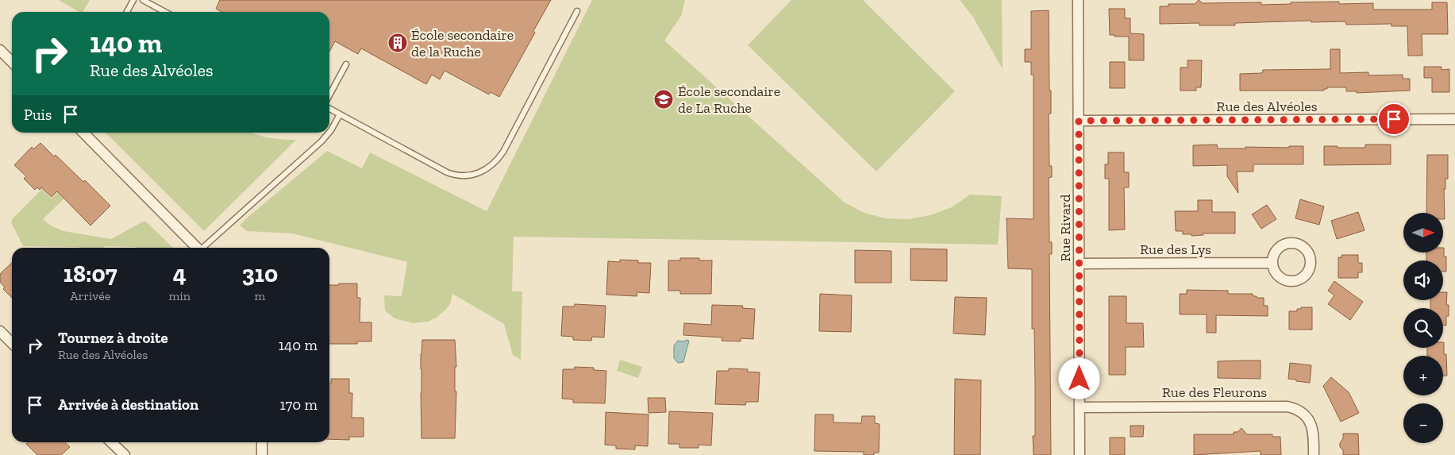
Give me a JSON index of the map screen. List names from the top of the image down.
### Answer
{
  "streets": {
    "street": [
      "Rue des Alvéoles",
      "Rue Rivard",
      "Rue des Lys",
      "Rue des Fleurons"
    ]
  },
  "crossings": [
    ["Rue des Alvéoles", "Rue Rivard"],
    ["Rue Rivard", "Rue des Lys"],
    ["Rue Rivard", "Rue des Fleurons"]
  ],
  "places": {
    "building": ["École secondaire de la Ruche"],
    "school or university": ["École secondaire de La Ruche"]
  },
  "north": "right",
  "page": {
    "turn": ["140 m", "Rue des Alvéoles"],
    "then": "Puis",
    "map_buttons": ["+", "−"],
    "eta": [
      "18:07",
      "Arrivée",
      "4",
      "min",
      "310",
      "m"
    ],
    "list": [
      {
        "name": "Tournez à droite",
        "note": "Rue des Alvéoles",
        "value": "140 m"
      },
      {
        "name": "Arrivée à destination",
        "value": "170 m"
      }
    ]
  }
}
